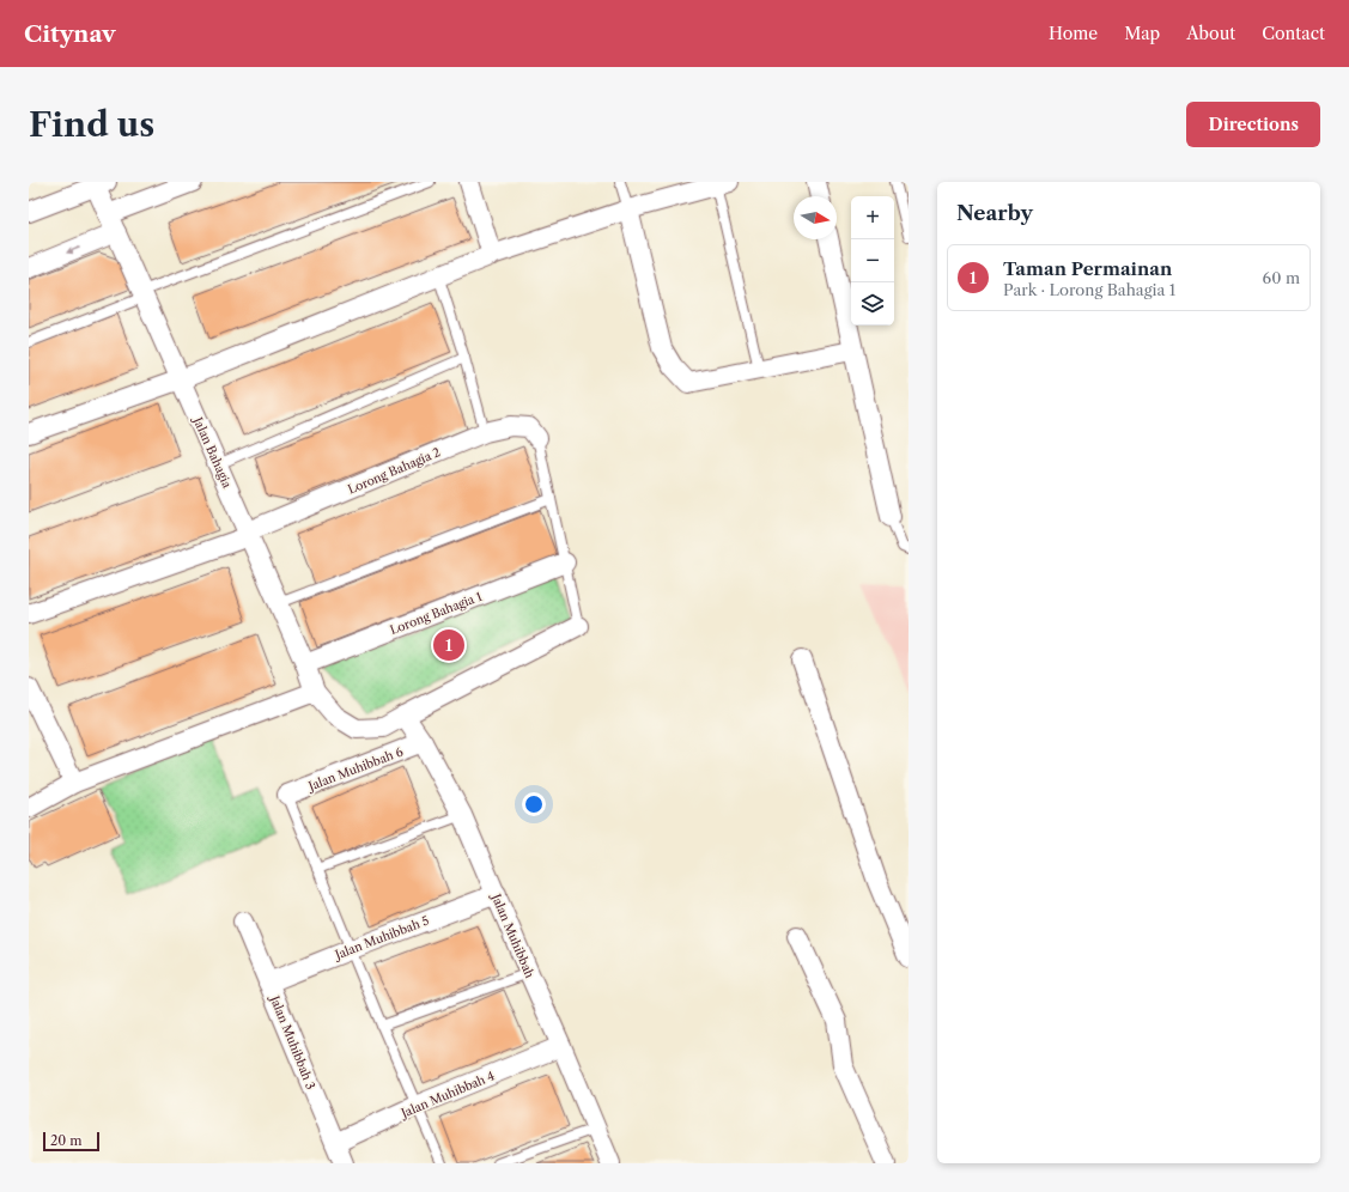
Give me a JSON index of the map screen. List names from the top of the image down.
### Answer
{
  "streets": {
    "street": [
      "Jalan Bahagia",
      "Lorong Bahagia 2",
      "Lorong Bahagia 1",
      "Jalan Muhibbah 6",
      "Jalan Muhibbah",
      "Jalan Muhibbah 5",
      "Jalan Muhibbah 3",
      "Jalan Muhibbah 4"
    ]
  },
  "crossings": [
    ["Jalan Bahagia", "Lorong Bahagia 2"],
    ["Jalan Bahagia", "Lorong Bahagia 1"],
    ["Jalan Bahagia", "Jalan Muhibbah"],
    ["Jalan Muhibbah 6", "Jalan Muhibbah"],
    ["Jalan Muhibbah", "Jalan Muhibbah 5"],
    ["Jalan Muhibbah", "Jalan Muhibbah 4"],
    ["Jalan Muhibbah 5", "Jalan Muhibbah 3"],
    ["Jalan Muhibbah 3", "Jalan Muhibbah 4"]
  ],
  "scale_bar": "20 m",
  "north": "right",
  "page": {
    "header": "Citynav",
    "nav": [
      "Home",
      "Map",
      "About",
      "Contact"
    ],
    "buttons": "Directions",
    "title": "Find us",
    "heading": "Nearby",
    "map_buttons": ["+", "−"],
    "list": [
      {
        "mark": "1",
        "name": "Taman Permainan",
        "note": "Park · Lorong Bahagia 1",
        "value": "60 m"
      }
    ],
    "pins": "1",
    "scale": "20 m"
  }
}
